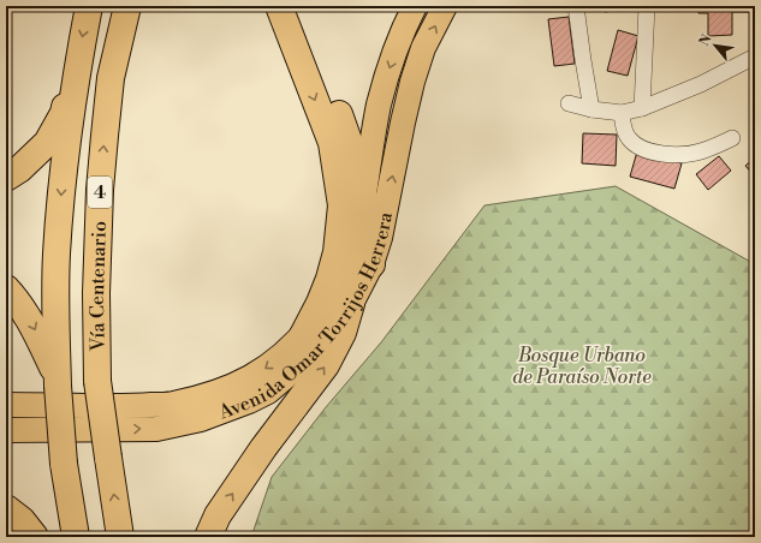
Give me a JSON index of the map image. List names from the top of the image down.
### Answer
{
  "streets": {
    "highway": ["4", "Vía Centenario"],
    "main road": ["Avenida Omar Torrijos Herrera"]
  },
  "parks": ["Bosque Urbano de Paraíso Norte"],
  "north": "top left"
}
